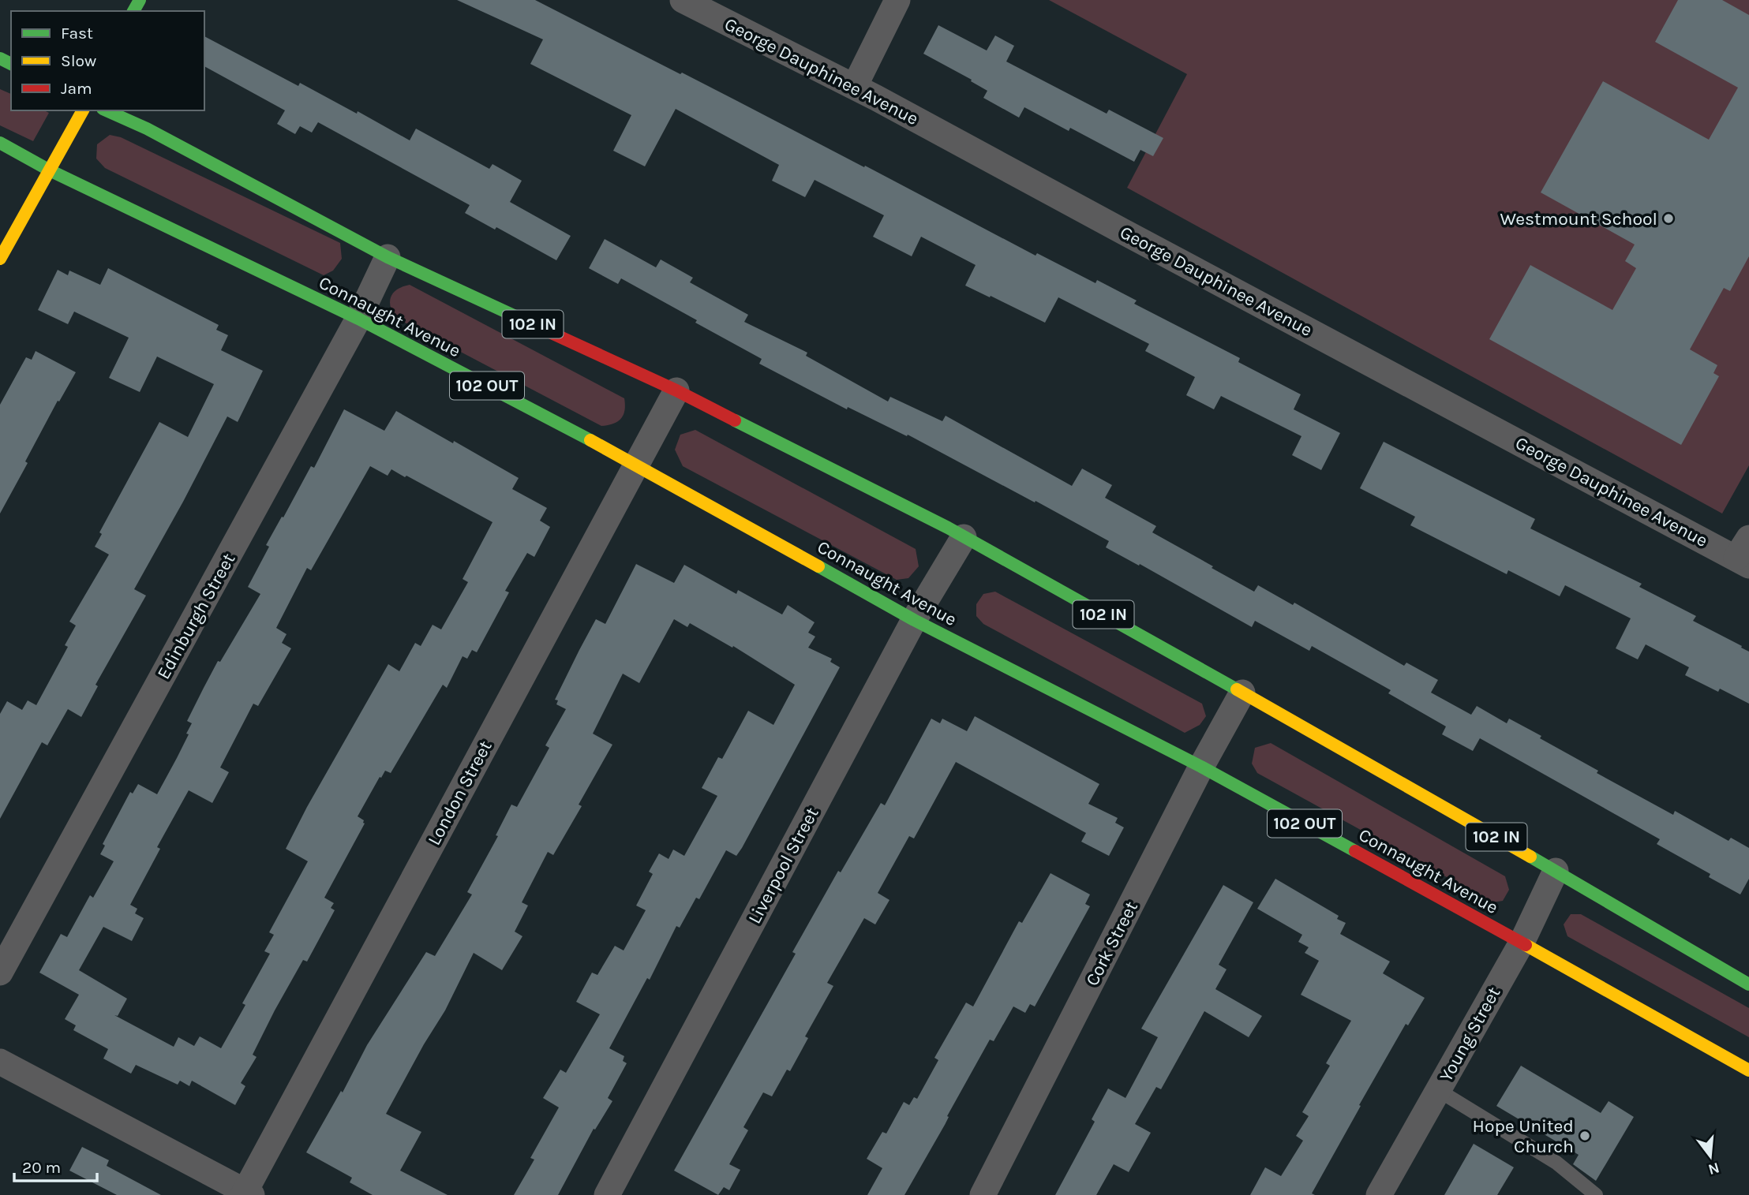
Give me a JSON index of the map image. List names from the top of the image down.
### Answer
{
  "streets": {
    "main road": ["Connaught Avenue", "102 IN", "102 OUT"],
    "street": [
      "George Dauphinee Avenue",
      "Edinburgh Street",
      "London Street",
      "Liverpool Street",
      "Cork Street",
      "Young Street"
    ]
  },
  "crossings": [
    ["Connaught Avenue", "Edinburgh Street"],
    ["Connaught Avenue", "London Street"],
    ["Connaught Avenue", "Liverpool Street"],
    ["Connaught Avenue", "Cork Street"],
    ["Connaught Avenue", "Young Street"],
    ["102 IN", "Edinburgh Street"],
    ["102 IN", "London Street"],
    ["102 IN", "Liverpool Street"],
    ["102 IN", "Cork Street"],
    ["102 IN", "Young Street"]
  ],
  "places": ["Westmount School", "Hope United Church"],
  "legend": ["Fast", "Slow", "Jam"],
  "scale_bar": "20 m",
  "north": "bottom"
}
